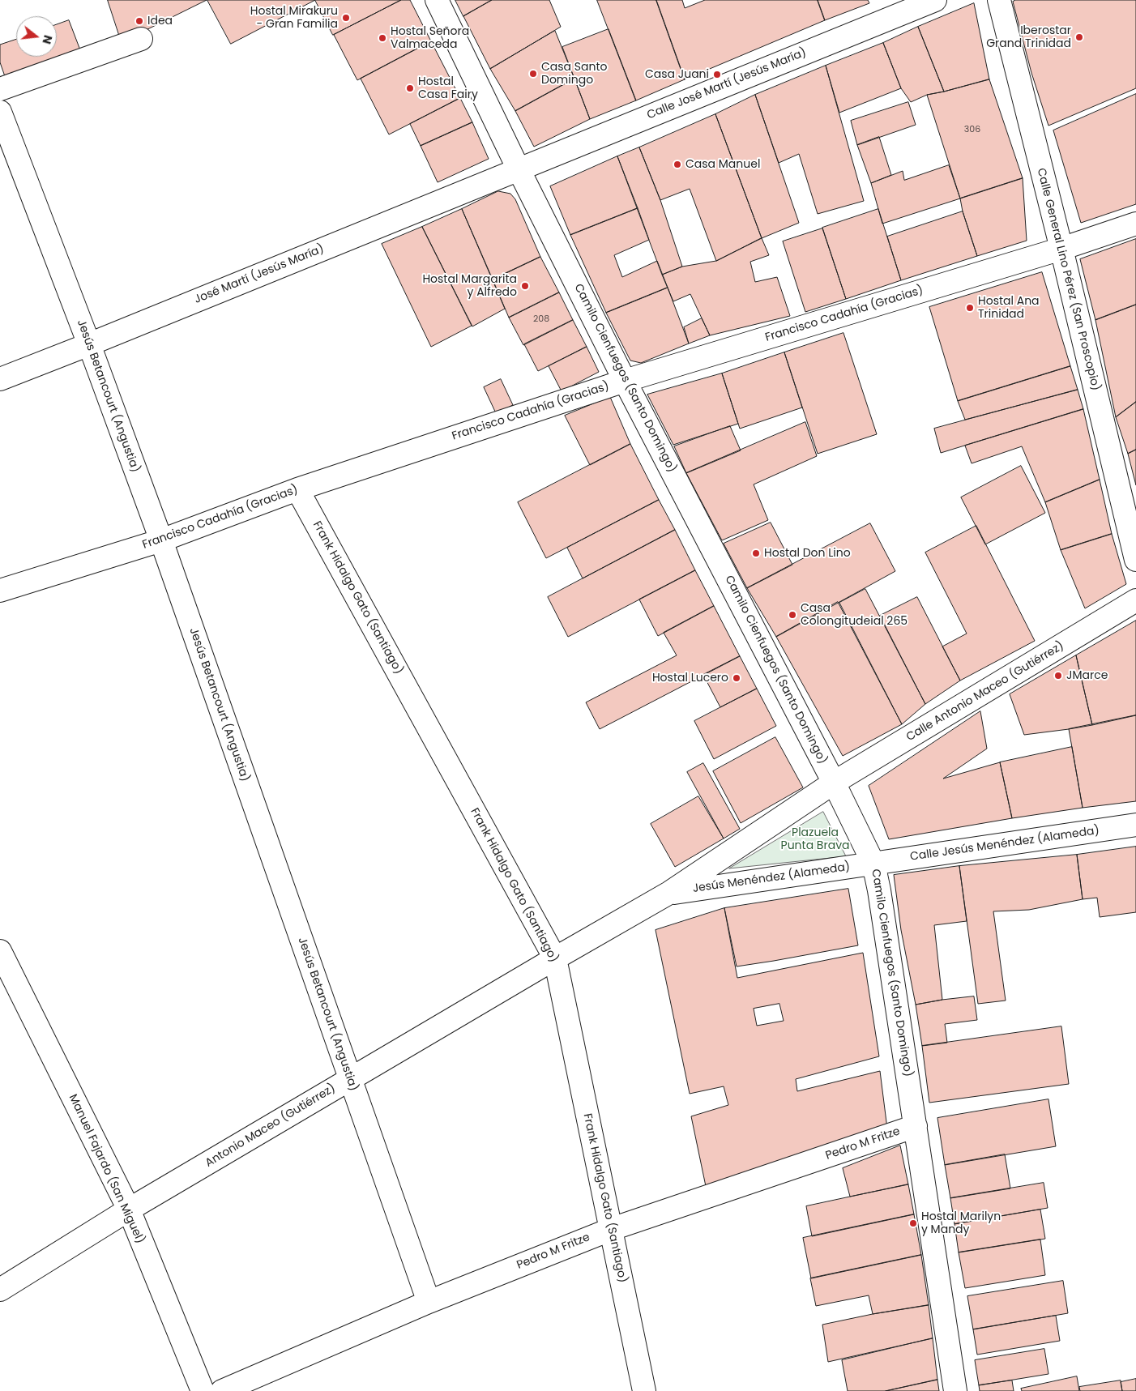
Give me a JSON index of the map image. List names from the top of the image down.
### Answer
{
  "streets": {
    "street": [
      "Calle José Martí (Jesús María)",
      "José Martí (Jesús María)",
      "Calle General Lino Pérez (San Proscopio)",
      "Francisco Cadahía (Gracias)",
      "Camilo Cienfuegos (Santo Domingo)",
      "Jesús Betancourt (Angustia)",
      "Frank Hidalgo Gato (Santiago)",
      "Calle Antonio Maceo (Gutiérrez)",
      "Calle Jesús Menéndez (Alameda)",
      "Jesús Menéndez (Alameda)",
      "Antonio Maceo (Gutiérrez)",
      "Pedro M Fritze",
      "Manuel Fajardo (San Miguel)"
    ]
  },
  "crossings": [
    ["Calle José Martí (Jesús María)", "José Martí (Jesús María)"],
    ["Calle José Martí (Jesús María)", "Camilo Cienfuegos (Santo Domingo)"],
    ["José Martí (Jesús María)", "Camilo Cienfuegos (Santo Domingo)"],
    ["José Martí (Jesús María)", "Jesús Betancourt (Angustia)"],
    ["Calle General Lino Pérez (San Proscopio)", "Francisco Cadahía (Gracias)"],
    ["Francisco Cadahía (Gracias)", "Camilo Cienfuegos (Santo Domingo)"],
    ["Francisco Cadahía (Gracias)", "Jesús Betancourt (Angustia)"],
    ["Francisco Cadahía (Gracias)", "Frank Hidalgo Gato (Santiago)"],
    ["Camilo Cienfuegos (Santo Domingo)", "Calle Antonio Maceo (Gutiérrez)"],
    ["Camilo Cienfuegos (Santo Domingo)", "Calle Jesús Menéndez (Alameda)"],
    ["Camilo Cienfuegos (Santo Domingo)", "Jesús Menéndez (Alameda)"],
    ["Camilo Cienfuegos (Santo Domingo)", "Pedro M Fritze"],
    ["Jesús Betancourt (Angustia)", "Antonio Maceo (Gutiérrez)"],
    ["Jesús Betancourt (Angustia)", "Pedro M Fritze"],
    ["Frank Hidalgo Gato (Santiago)", "Antonio Maceo (Gutiérrez)"],
    ["Frank Hidalgo Gato (Santiago)", "Pedro M Fritze"],
    ["Calle Antonio Maceo (Gutiérrez)", "Jesús Menéndez (Alameda)"],
    ["Calle Antonio Maceo (Gutiérrez)", "Antonio Maceo (Gutiérrez)"],
    ["Calle Jesús Menéndez (Alameda)", "Jesús Menéndez (Alameda)"],
    ["Jesús Menéndez (Alameda)", "Antonio Maceo (Gutiérrez)"],
    ["Antonio Maceo (Gutiérrez)", "Manuel Fajardo (San Miguel)"]
  ],
  "parks": ["Plazuela Punta Brava"],
  "places": [
    "Hostal Mirakuru - Gran Familia",
    "Idea",
    "Iberostar Grand Trinidad",
    "Hostal Señora Valmaceda",
    "Casa Santo Domingo",
    "Casa Juani",
    "Hostal Casa Fairy",
    "Casa Manuel",
    "Hostal Margarita y Alfredo",
    "Hostal Ana Trinidad",
    "Hostal Don Lino",
    "Casa Colongitudeial 265",
    "JMarce",
    "Hostal Lucero",
    "Hostal Marilyn y Mandy"
  ],
  "house_numbers": ["306", "208"],
  "north": "right"
}
